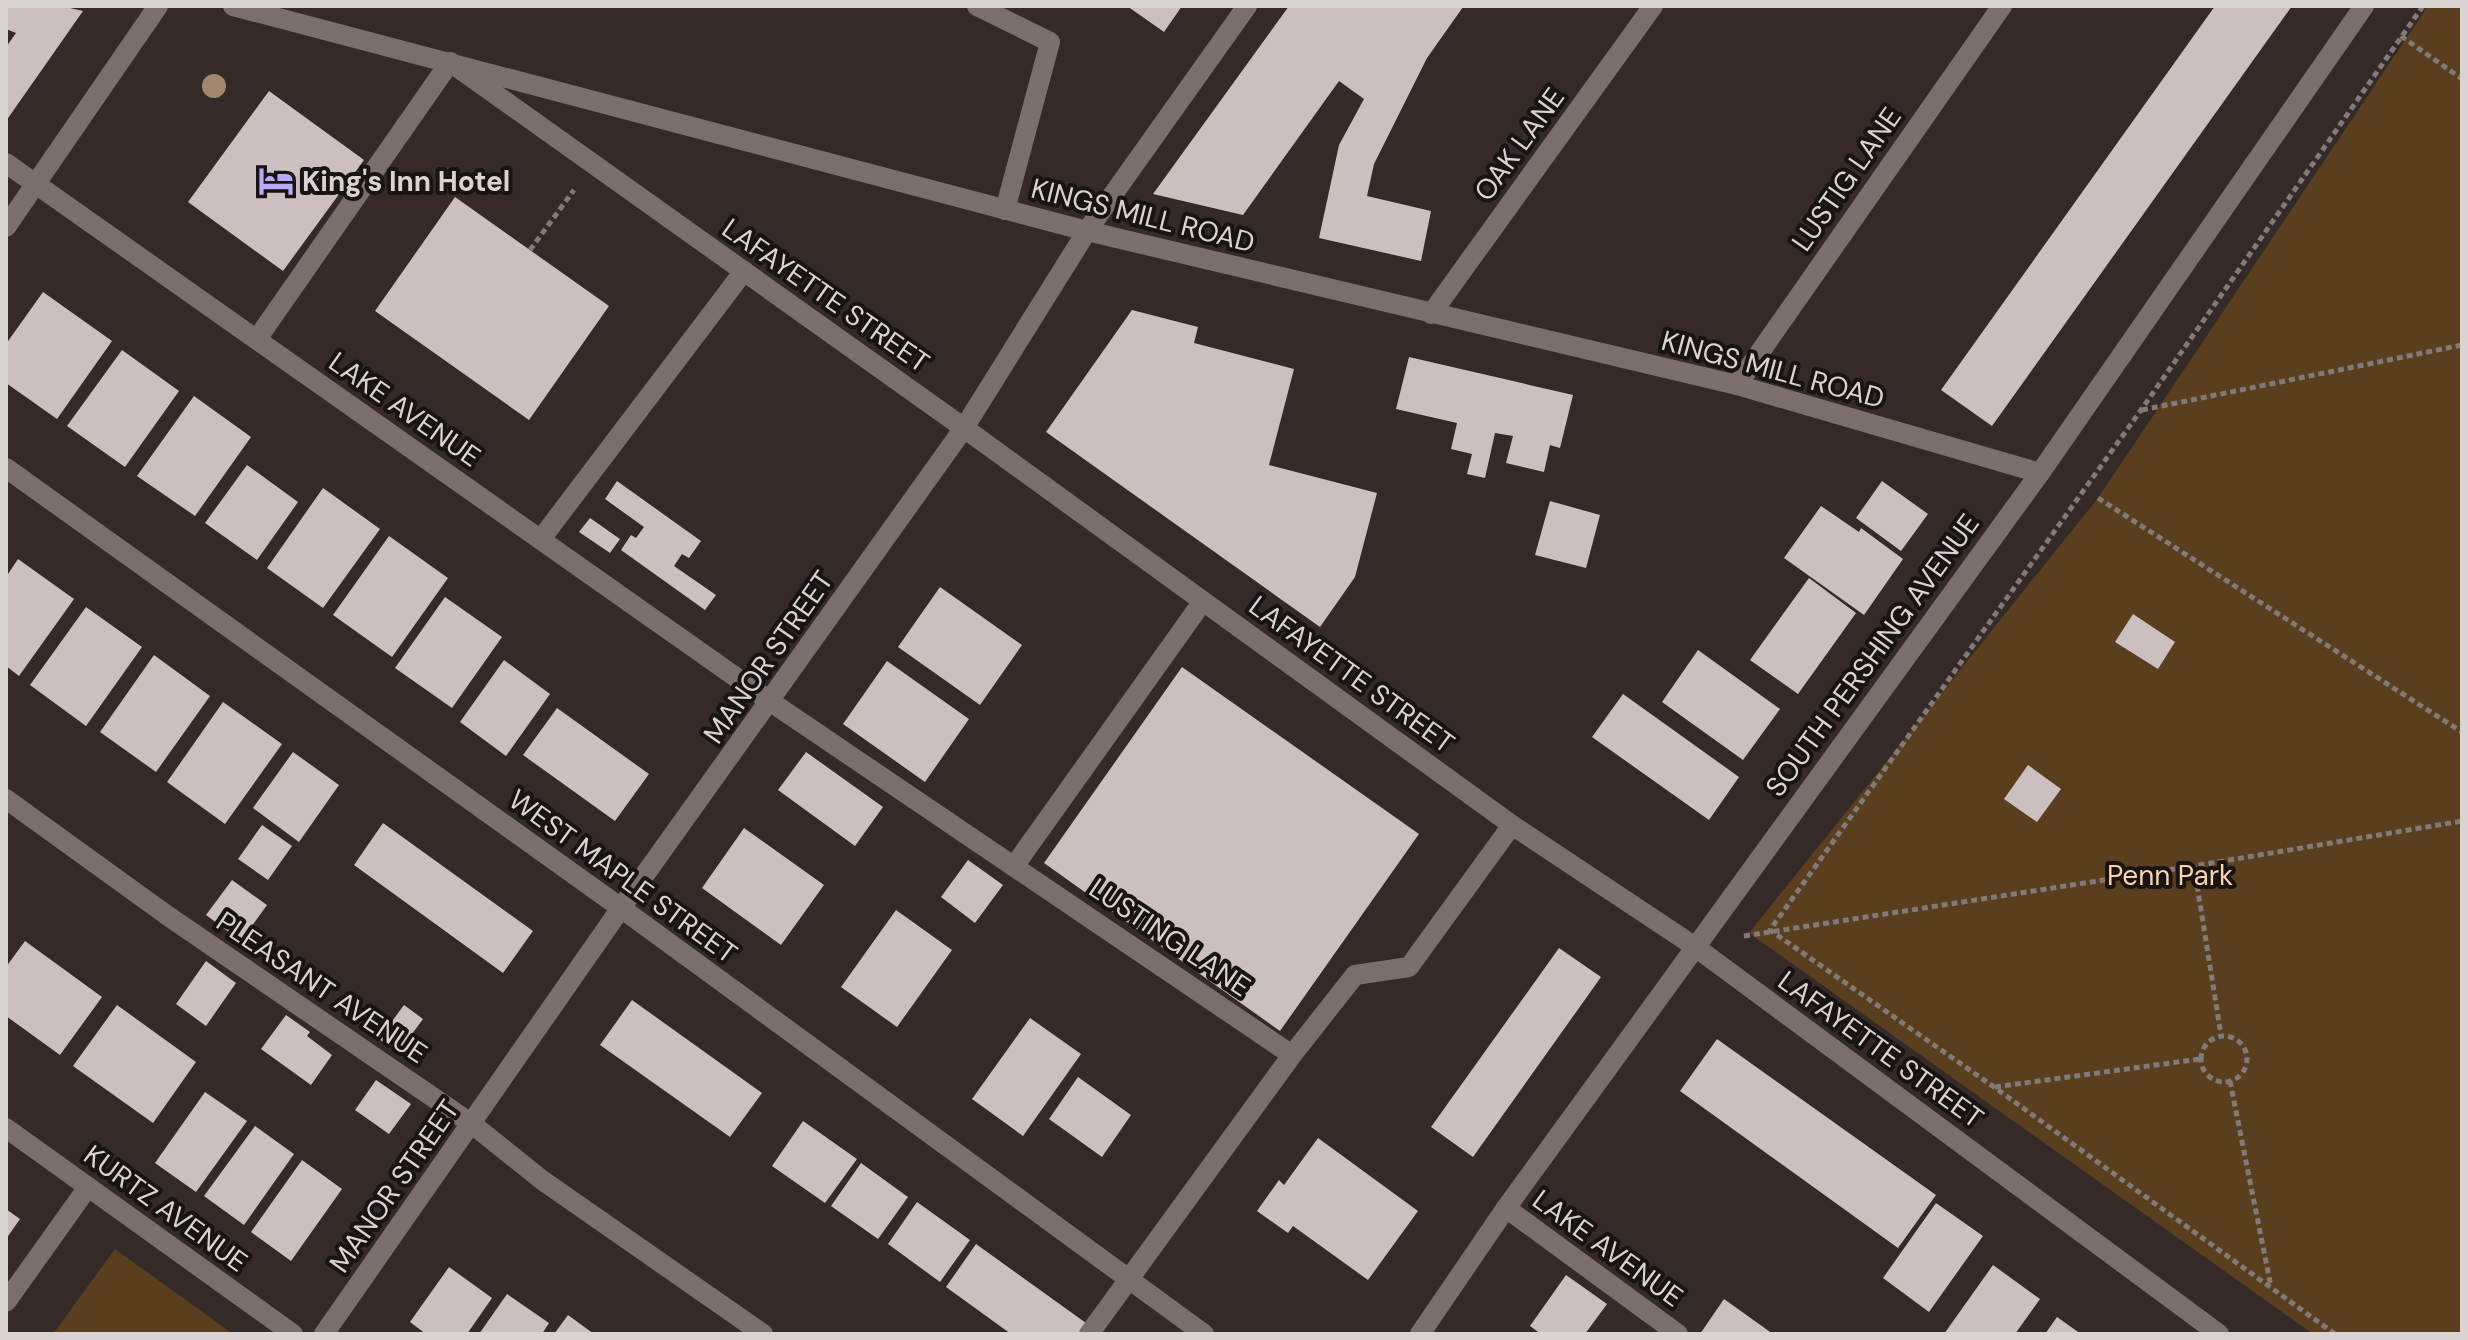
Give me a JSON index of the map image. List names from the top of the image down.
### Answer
{
  "streets": {
    "street": [
      "OAK LANE",
      "LUSTIG LANE",
      "KINGS MILL ROAD",
      "LAFAYETTE STREET",
      "LAKE AVENUE",
      "SOUTH PERSHING AVENUE",
      "MANOR STREET",
      "WEST MAPLE STREET",
      "LUSTING LANE",
      "PLEASANT AVENUE",
      "KURTZ AVENUE"
    ]
  },
  "crossings": [
    ["OAK LANE", "KINGS MILL ROAD"],
    ["LUSTIG LANE", "KINGS MILL ROAD"],
    ["KINGS MILL ROAD", "LAFAYETTE STREET"],
    ["KINGS MILL ROAD", "SOUTH PERSHING AVENUE"],
    ["KINGS MILL ROAD", "MANOR STREET"],
    ["LAFAYETTE STREET", "SOUTH PERSHING AVENUE"],
    ["LAFAYETTE STREET", "MANOR STREET"],
    ["LAKE AVENUE", "SOUTH PERSHING AVENUE"],
    ["LAKE AVENUE", "MANOR STREET"],
    ["LAKE AVENUE", "LUSTING LANE"],
    ["MANOR STREET", "WEST MAPLE STREET"],
    ["MANOR STREET", "LUSTING LANE"],
    ["MANOR STREET", "PLEASANT AVENUE"]
  ],
  "parks": ["Penn Park"],
  "places": {
    "hotel": ["King's Inn Hotel"]
  }
}
